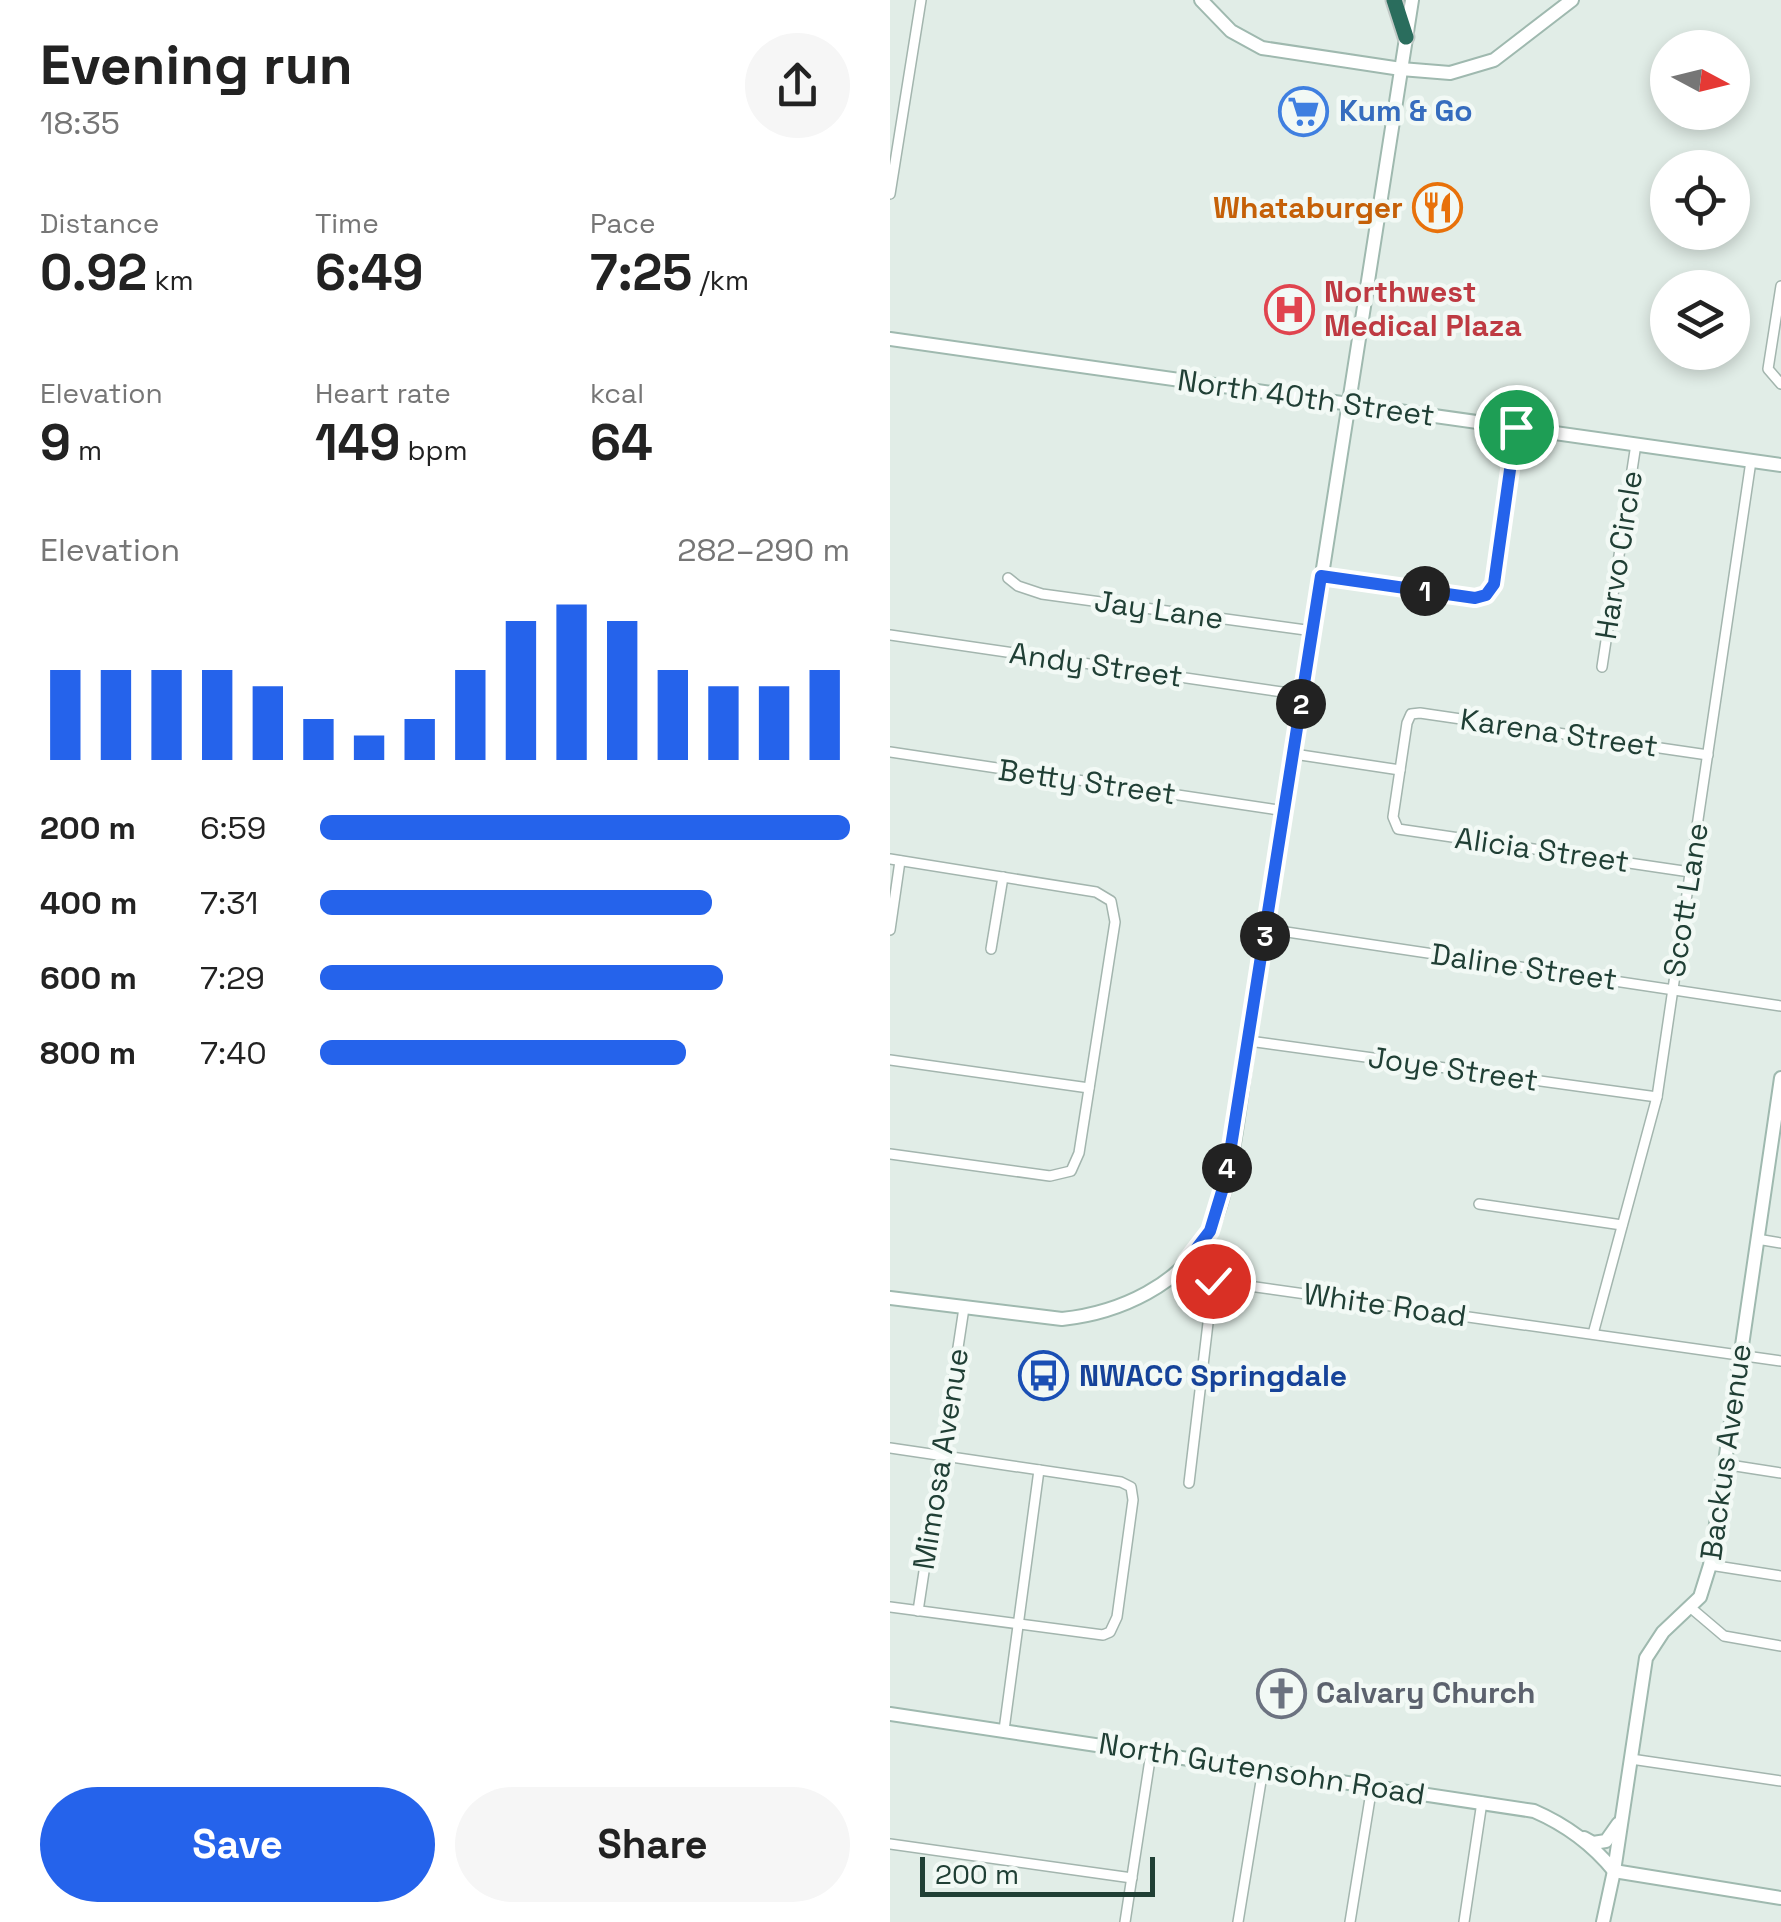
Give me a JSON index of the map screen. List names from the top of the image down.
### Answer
{
  "streets": {
    "street": [
      "North 40th Street",
      "Harvo Circle",
      "Jay Lane",
      "Andy Street",
      "Karena Street",
      "Betty Street",
      "Alicia Street",
      "Scott Lane",
      "Daline Street",
      "Joye Street",
      "White Road",
      "Backus Avenue",
      "Mimosa Avenue",
      "North Gutensohn Road"
    ]
  },
  "crossings": [
    ["North 40th Street", "Harvo Circle"],
    ["North 40th Street", "Scott Lane"],
    ["Karena Street", "Alicia Street"],
    ["Karena Street", "Scott Lane"],
    ["Alicia Street", "Scott Lane"],
    ["Scott Lane", "Daline Street"],
    ["Scott Lane", "Joye Street"],
    ["Scott Lane", "White Road"],
    ["White Road", "Backus Avenue"],
    ["Backus Avenue", "North Gutensohn Road"]
  ],
  "places": {
    "supermarket": ["Kum & Go"],
    "restaurant": ["Whataburger"],
    "hospital": ["Northwest Medical Plaza"],
    "bus stop": ["NWACC Springdale"],
    "church": ["Calvary Church"]
  },
  "scale_bar": "200 m",
  "north": "right",
  "page": {
    "heading": ["Evening run", "18:35"],
    "stats": [
      ["Distance", "0.92 km"],
      ["Time", "6:49"],
      ["Pace", "7:25 /km"],
      ["Elevation", "9 m"],
      ["Heart rate", "149 bpm"],
      ["kcal", "64"]
    ],
    "chart": ["Elevation", "282–290 m"],
    "pins": [
      "1",
      "2",
      "3",
      "4"
    ],
    "list": [
      {
        "name": "200 m",
        "note": "6:59"
      },
      {
        "name": "400 m",
        "note": "7:31"
      },
      {
        "name": "600 m",
        "note": "7:29"
      },
      {
        "name": "800 m",
        "note": "7:40"
      }
    ],
    "buttons": ["Save", "Share"],
    "scale": "200 m"
  }
}
